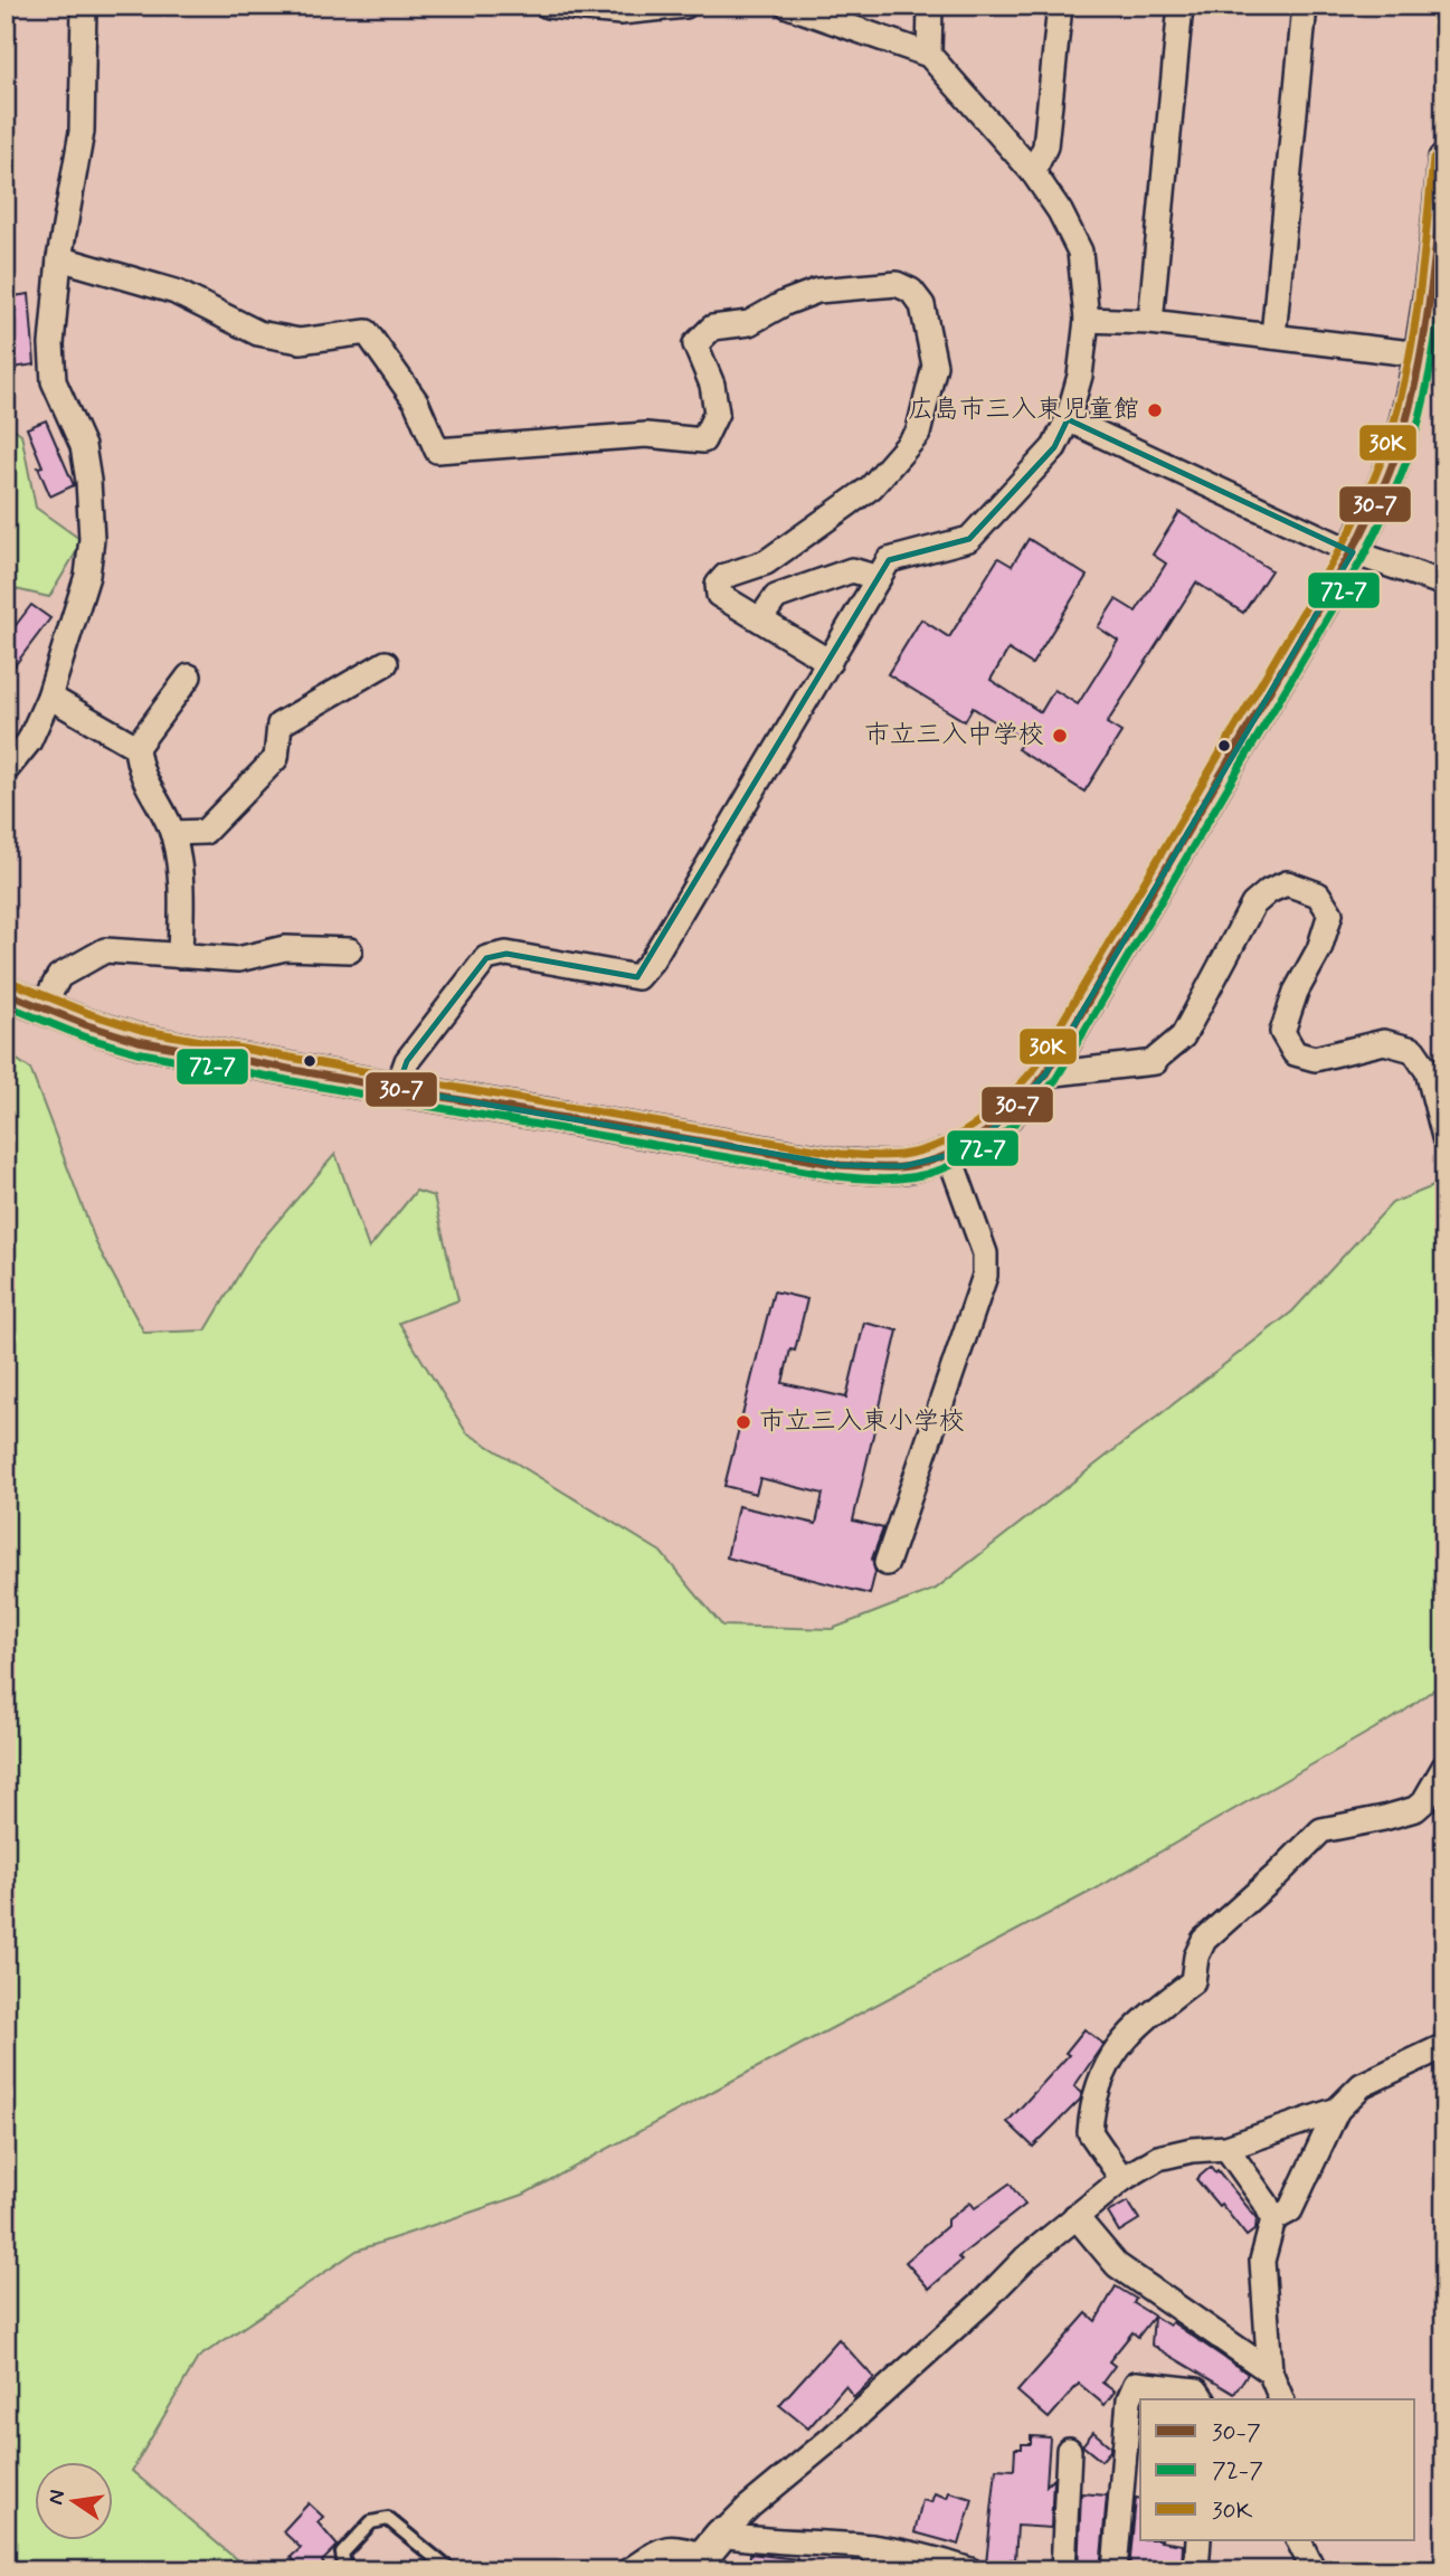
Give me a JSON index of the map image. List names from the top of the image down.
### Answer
{
  "places": ["広島市三入東児童館", "市立三入中学校", "市立三入東小学校"],
  "lines": ["transit line 30K", "transit line 30-7", "transit line 72-7"],
  "legend": ["30-7", "72-7", "30K"],
  "north": "left"
}
